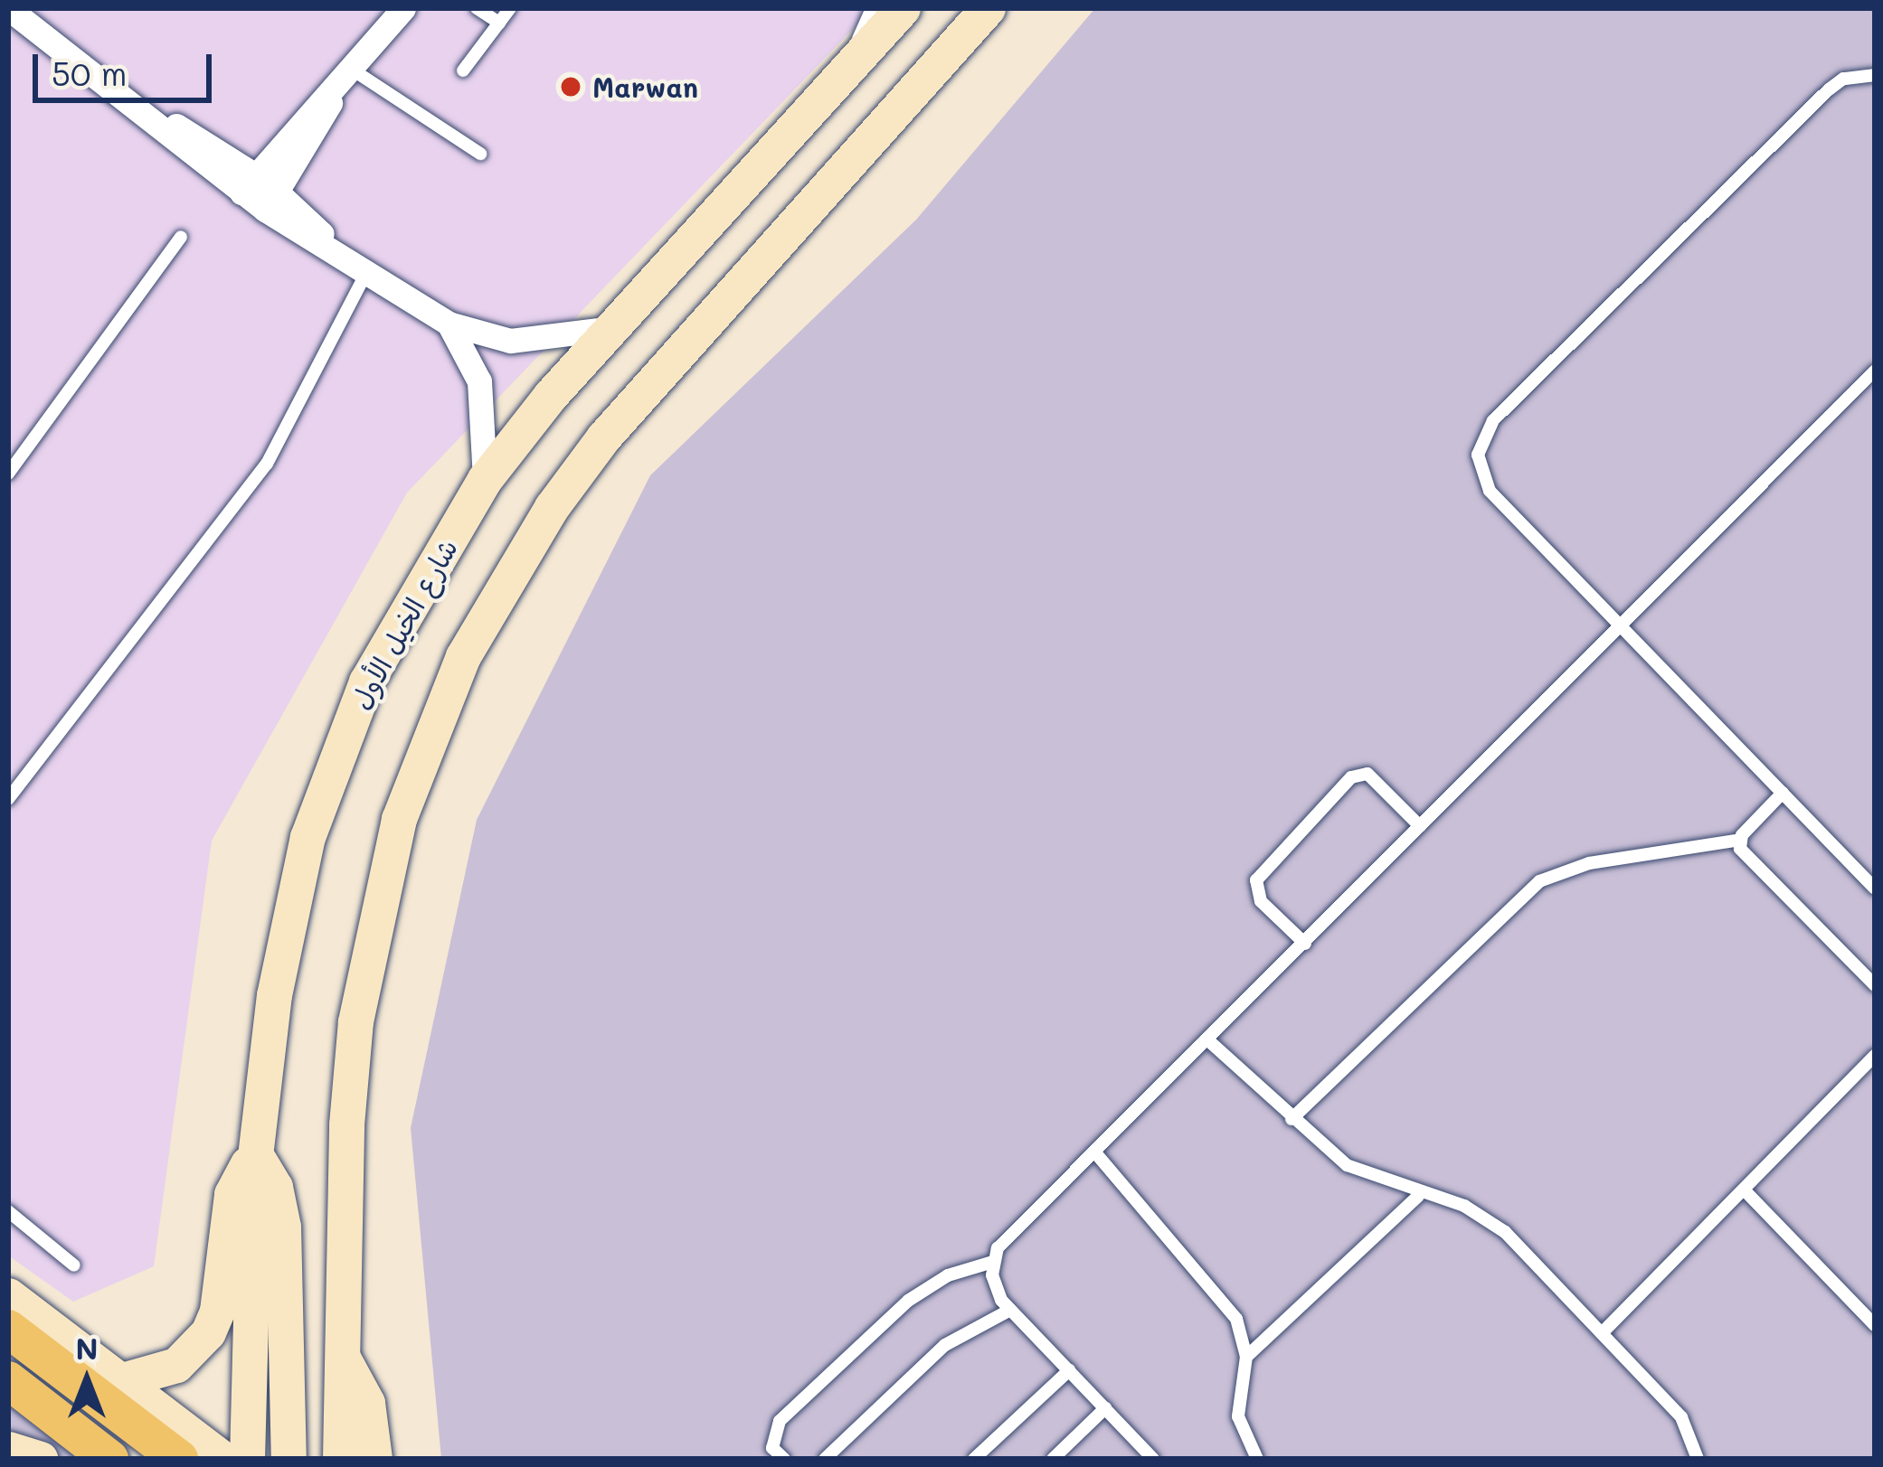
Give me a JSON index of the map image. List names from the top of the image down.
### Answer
{
  "streets": {
    "main road": ["شارع الخيل الأول"]
  },
  "places": ["Marwan"],
  "scale_bar": "50 m",
  "north": "top"
}
